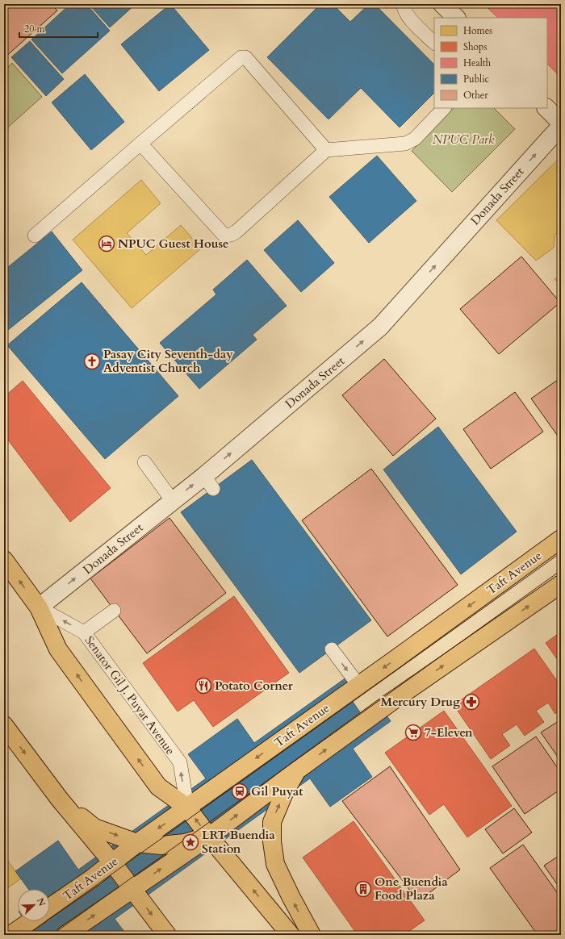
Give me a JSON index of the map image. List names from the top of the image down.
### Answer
{
  "streets": {
    "main road": ["Taft Avenue", "Senator Gil J. Puyat Avenue"],
    "street": ["Donada Street"]
  },
  "crossings": [
    ["Donada Street", "Senator Gil J. Puyat Avenue"],
    ["Taft Avenue", "Senator Gil J. Puyat Avenue"]
  ],
  "one_way": ["Donada Street"],
  "parks": ["NPUC Park"],
  "places": {
    "hotel": ["NPUC Guest House"],
    "church": ["Pasay City Seventh-day Adventist Church"],
    "restaurant": ["Potato Corner"],
    "pharmacy": ["Mercury Drug"],
    "supermarket": ["7-Eleven"],
    "station": ["Gil Puyat"],
    "place": ["LRT Buendia Station"],
    "building": ["One Buendia Food Plaza"]
  },
  "legend": [
    "Homes",
    "Shops",
    "Health",
    "Public",
    "Other"
  ],
  "scale_bar": "20 m",
  "north": "top right"
}
